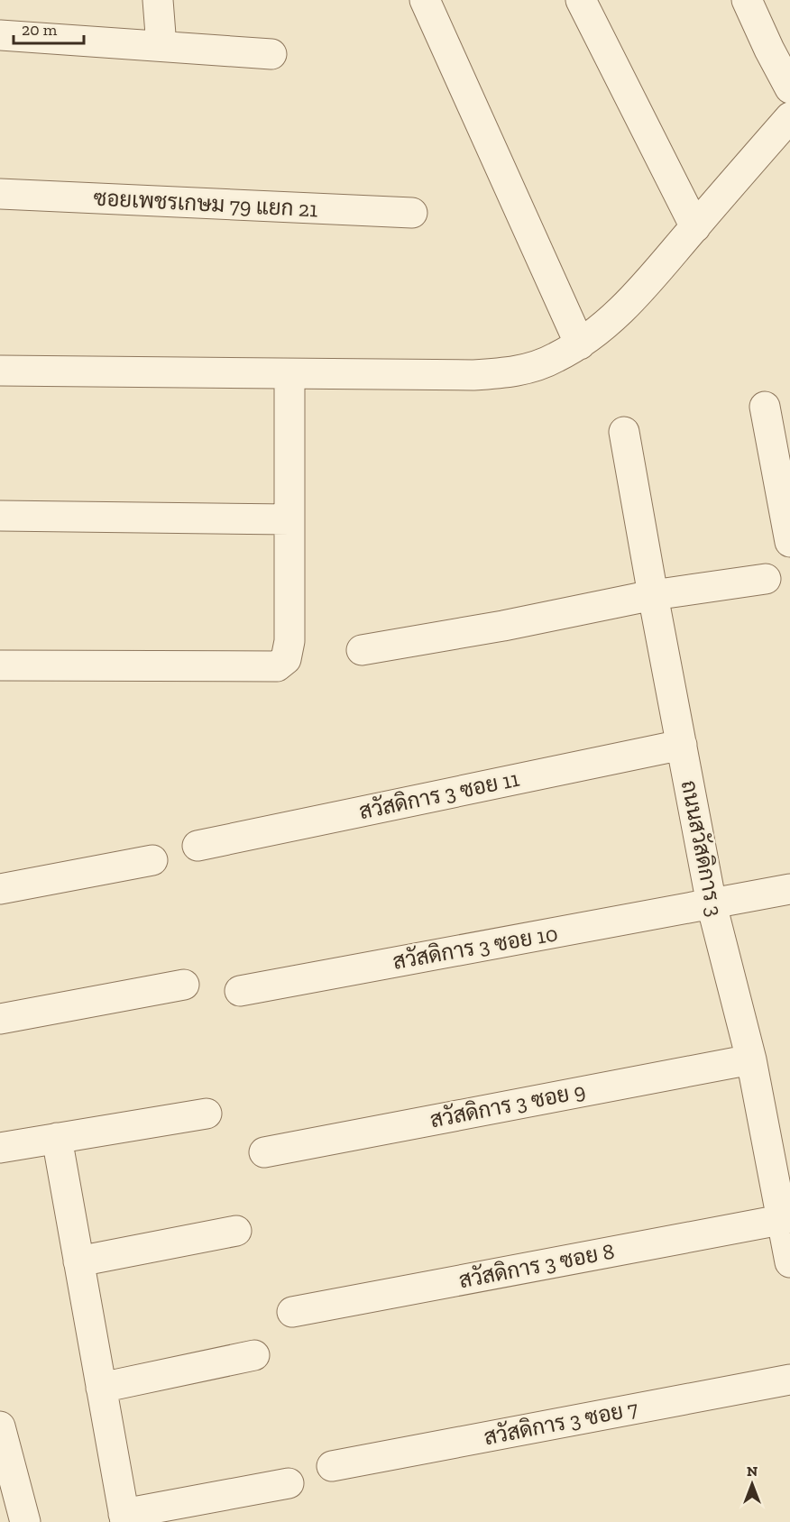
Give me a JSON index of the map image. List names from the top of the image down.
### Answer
{
  "streets": {
    "street": [
      "ซอยเพชรเกษม 79 แยก 21",
      "สวัสดิการ 3 ซอย 11",
      "ถนนสวัสดิการ 3",
      "สวัสดิการ 3 ซอย 10",
      "สวัสดิการ 3 ซอย 9",
      "สวัสดิการ 3 ซอย 8",
      "สวัสดิการ 3 ซอย 7"
    ]
  },
  "crossings": [
    ["สวัสดิการ 3 ซอย 11", "ถนนสวัสดิการ 3"],
    ["ถนนสวัสดิการ 3", "สวัสดิการ 3 ซอย 10"],
    ["ถนนสวัสดิการ 3", "สวัสดิการ 3 ซอย 9"],
    ["ถนนสวัสดิการ 3", "สวัสดิการ 3 ซอย 8"]
  ],
  "scale_bar": "20 m",
  "north": "top"
}
